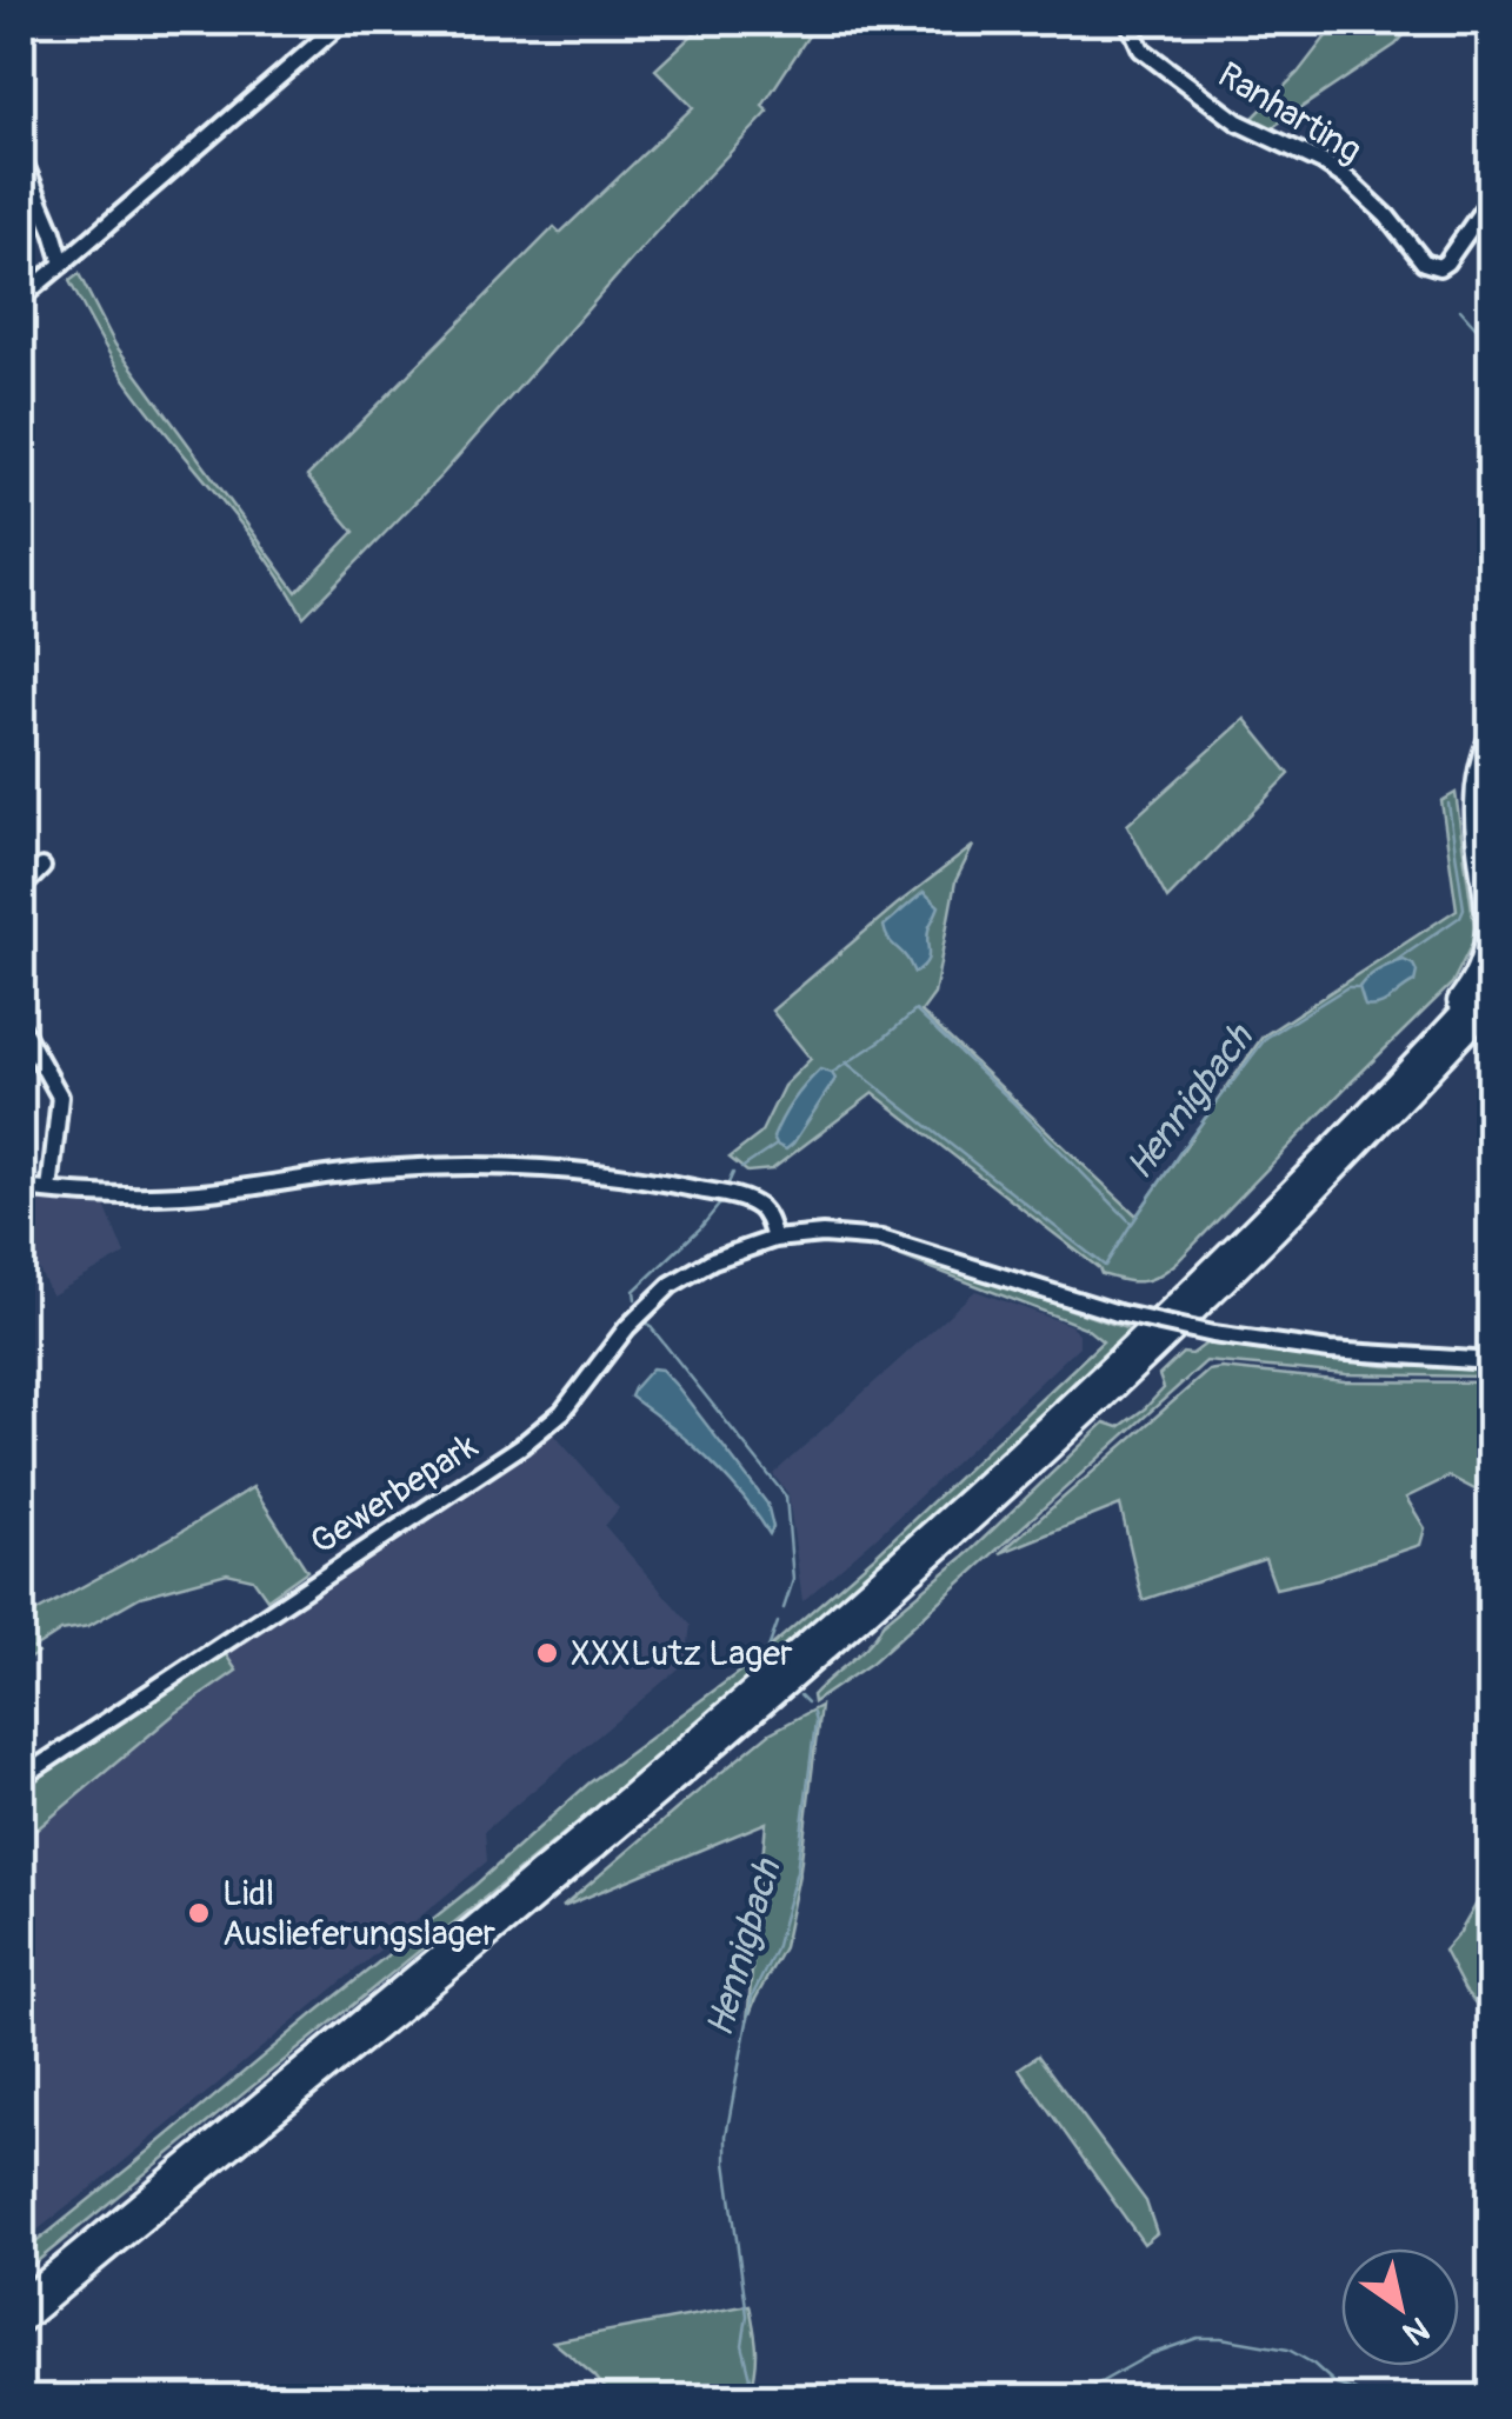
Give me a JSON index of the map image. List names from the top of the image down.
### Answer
{
  "streets": {
    "street": ["Ranharting", "Gewerbepark"]
  },
  "water": ["Hennigbach"],
  "places": ["XXXLutz Lager", "Lidl Auslieferungslager"],
  "north": "bottom right"
}
